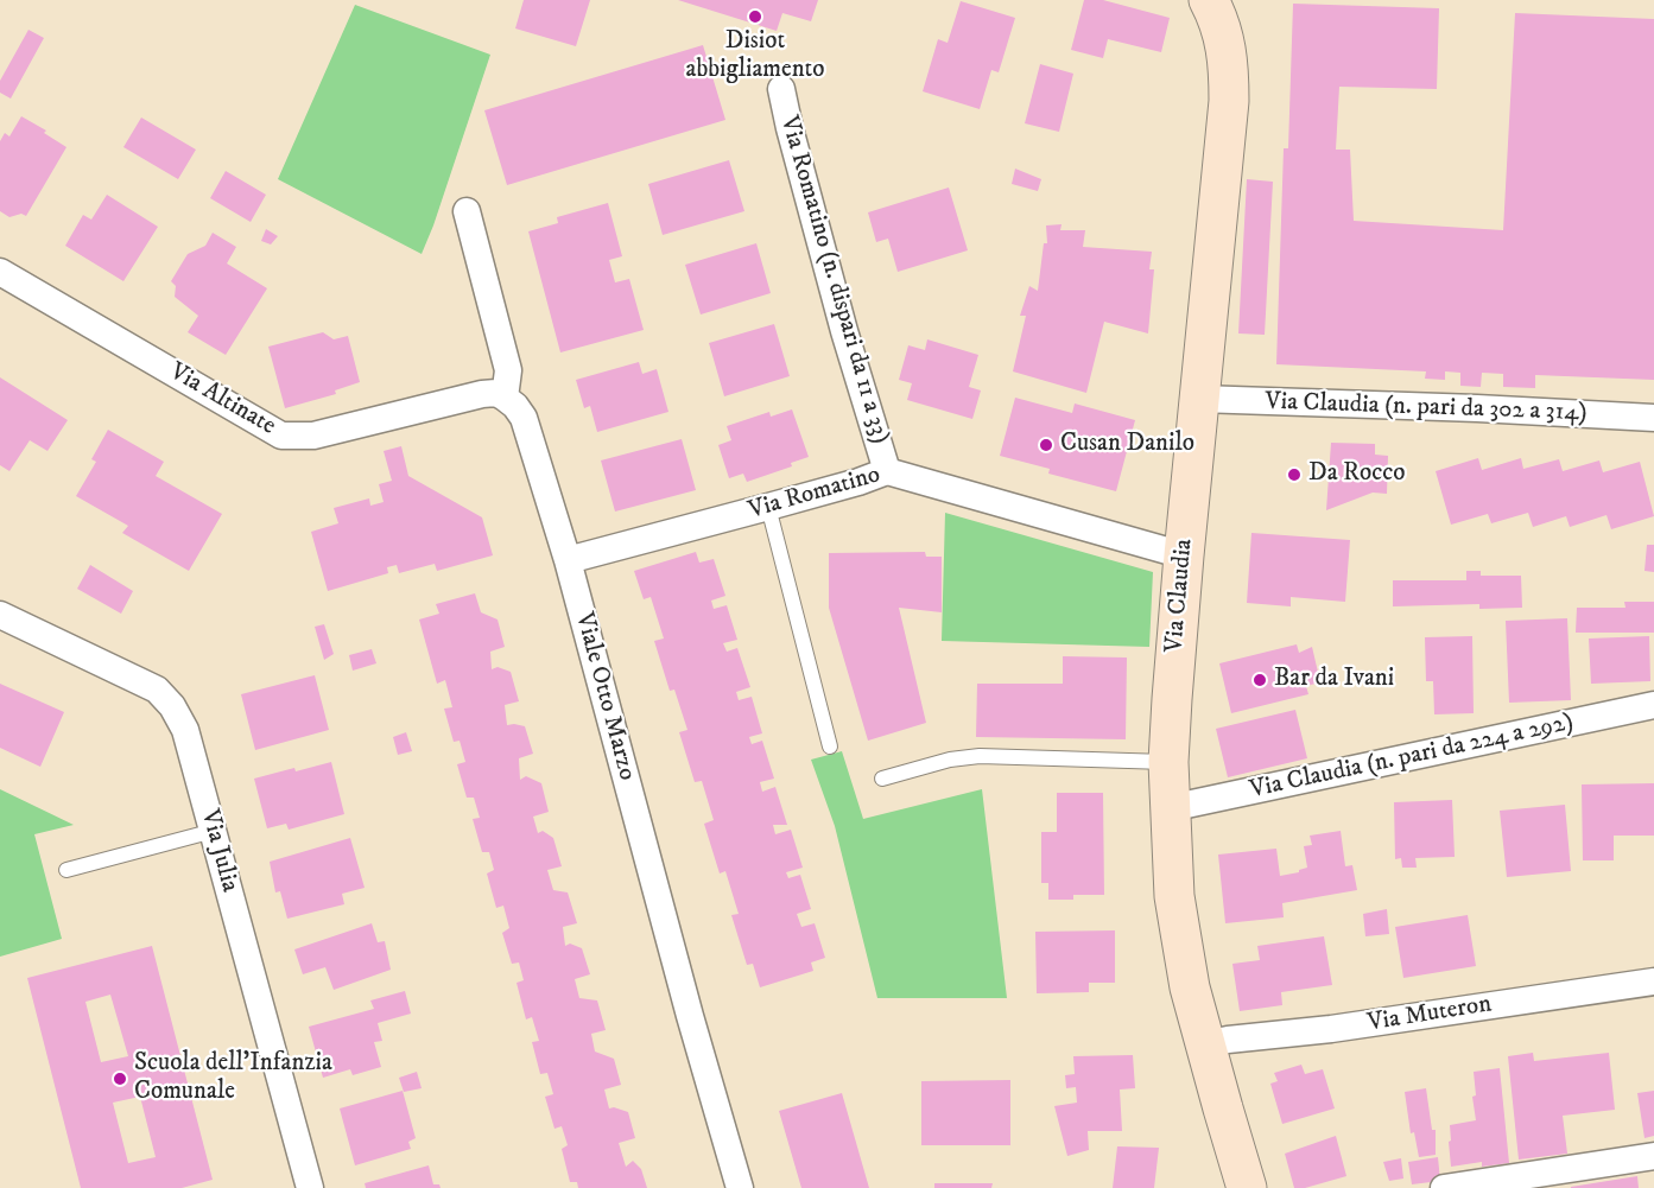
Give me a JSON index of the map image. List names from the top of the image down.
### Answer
{
  "streets": {
    "street": [
      "Via Romatino (n. dispari da 11 a 33)",
      "Via Altinate",
      "Via Claudia (n. pari da 302 a 314)",
      "Via Romatino",
      "Via Claudia",
      "Viale Otto Marzo",
      "Via Claudia (n. pari da 224 a 292)",
      "Via Julia",
      "Via Muteron"
    ]
  },
  "crossings": [
    ["Via Romatino (n. dispari da 11 a 33)", "Via Romatino"],
    ["Via Altinate", "Viale Otto Marzo"],
    ["Via Claudia (n. pari da 302 a 314)", "Via Claudia"],
    ["Via Romatino", "Via Claudia"],
    ["Via Romatino", "Viale Otto Marzo"],
    ["Via Claudia", "Via Claudia (n. pari da 224 a 292)"],
    ["Via Claudia", "Via Muteron"]
  ],
  "places": [
    "Disiot abbigliamento",
    "Cusan Danilo",
    "Da Rocco",
    "Bar da Ivani",
    "Scuola dell'Infanzia Comunale"
  ]
}
